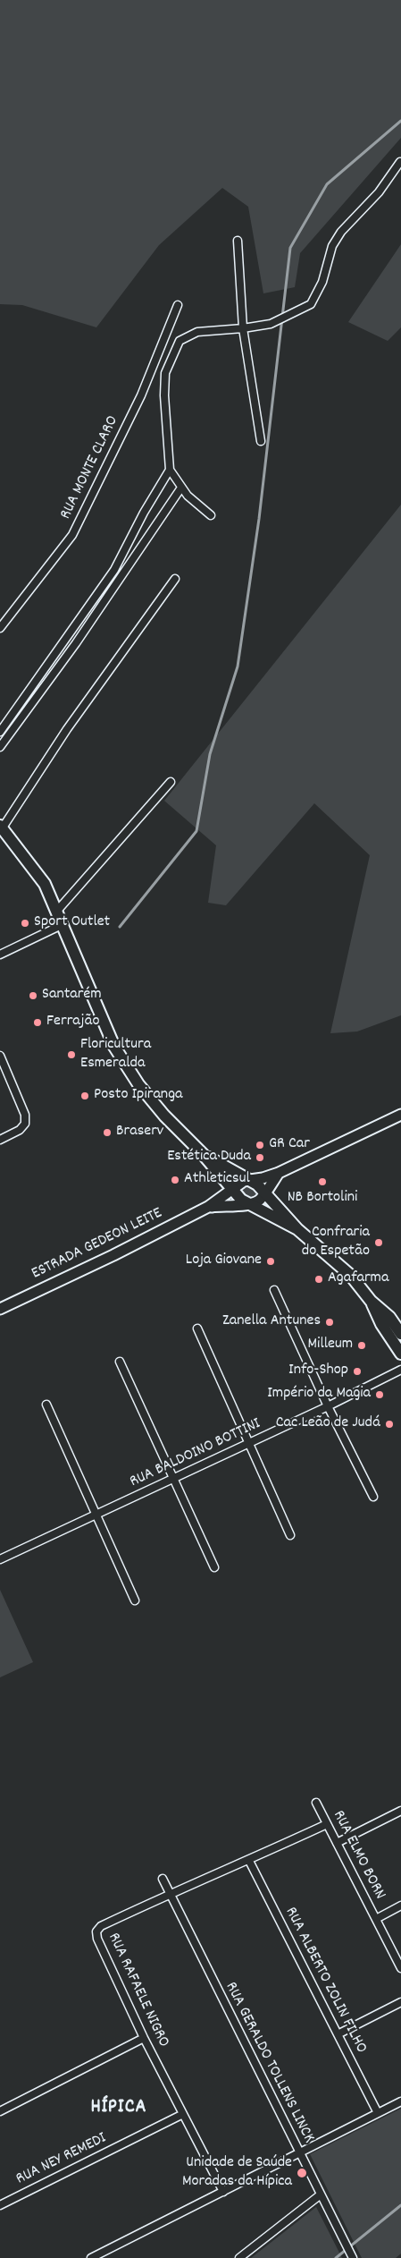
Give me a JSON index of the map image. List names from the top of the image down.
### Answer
{
  "streets": {
    "main road": ["ESTRADA GEDEON LEITE"],
    "street": [
      "RUA MONTE CLARO",
      "RUA BALDOINO BOTTINI",
      "RUA ELMO BORN",
      "RUA ALBERTO ZOLIN FILHO",
      "RUA RAFAELE NIGRO",
      "RUA GERALDO TOLLENS LINCK",
      "RUA NEY REMEDI"
    ]
  },
  "crossings": [
    ["RUA ELMO BORN", "RUA RAFAELE NIGRO"],
    ["RUA ALBERTO ZOLIN FILHO", "RUA RAFAELE NIGRO"],
    ["RUA RAFAELE NIGRO", "RUA GERALDO TOLLENS LINCK"],
    ["RUA RAFAELE NIGRO", "RUA NEY REMEDI"]
  ],
  "districts": ["HÍPICA"],
  "places": [
    "Sport Outlet",
    "Santarém",
    "Ferrajão",
    "Floricultura Esmeralda",
    "Posto Ipiranga",
    "Braserv",
    "GR Car",
    "Estética Duda",
    "Athleticsul",
    "NB Bortolini",
    "Confraria do Espetão",
    "Loja Giovane",
    "Agafarma",
    "Zanella Antunes",
    "Milleum",
    "Info-Shop",
    "Império da Magia",
    "Cac Leão de Judá",
    "Unidade de Saúde Moradas da Hípica"
  ]
}
